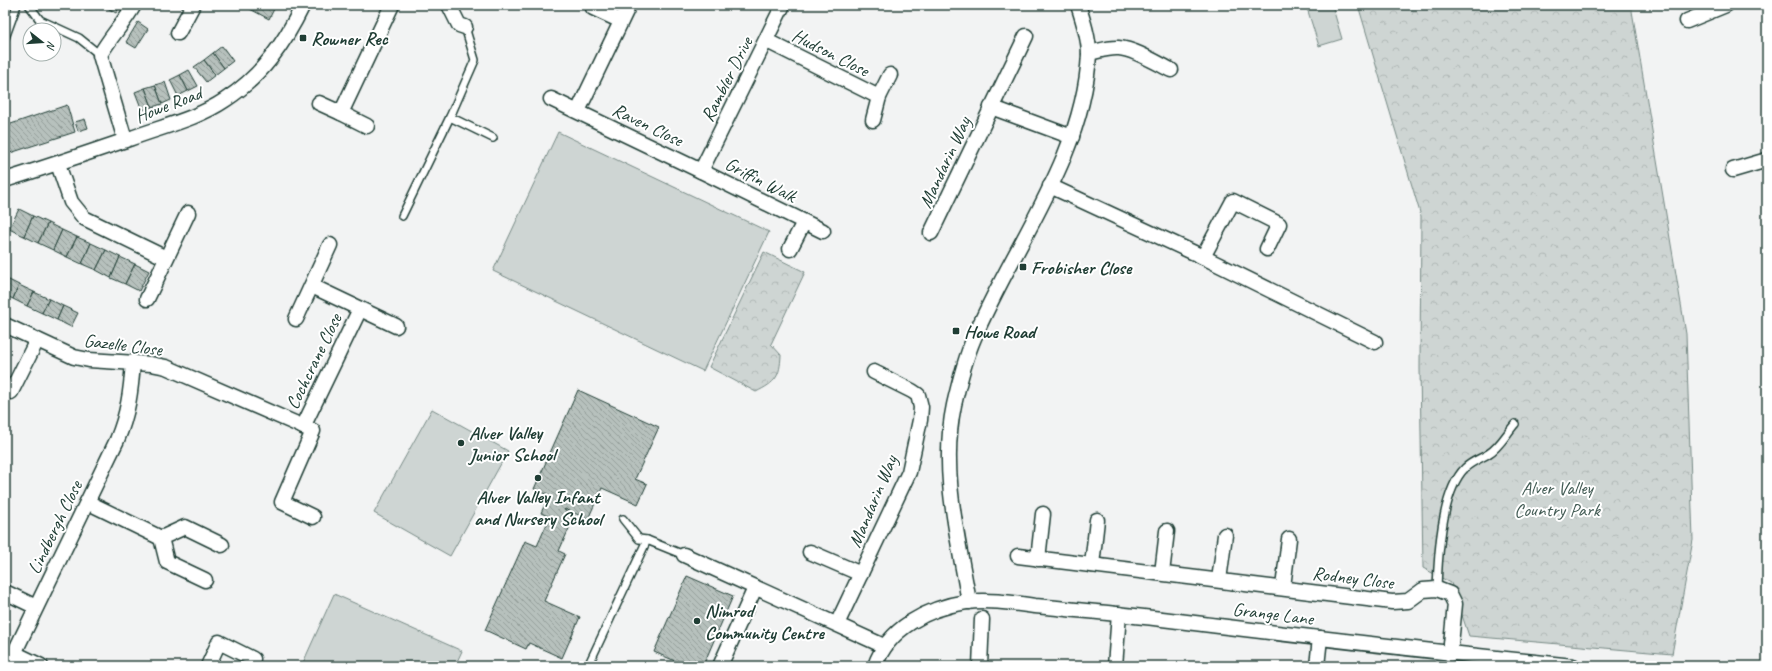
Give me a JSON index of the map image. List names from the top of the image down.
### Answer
{
  "streets": {
    "street": [
      "Hudson Close",
      "Rambler Drive",
      "Howe Road",
      "Raven Close",
      "Mandarin Way",
      "Griffin Walk",
      "Gazelle Close",
      "Cochcrane Close",
      "Lindbergh Close",
      "Rodney Close",
      "Grange Lane"
    ]
  },
  "crossings": [
    ["Hudson Close", "Rambler Drive"],
    ["Rambler Drive", "Raven Close"],
    ["Rambler Drive", "Griffin Walk"],
    ["Raven Close", "Griffin Walk"],
    ["Gazelle Close", "Cochcrane Close"],
    ["Gazelle Close", "Lindbergh Close"]
  ],
  "parks": ["Alver Valley Country Park"],
  "places": {
    "transit": ["Rowner Rec", "Frobisher Close", "Howe Road"],
    "other": ["Alver Valley Junior School", "Alver Valley Infant and Nursery School", "Nimrod Community Centre"]
  },
  "north": "right"
}
